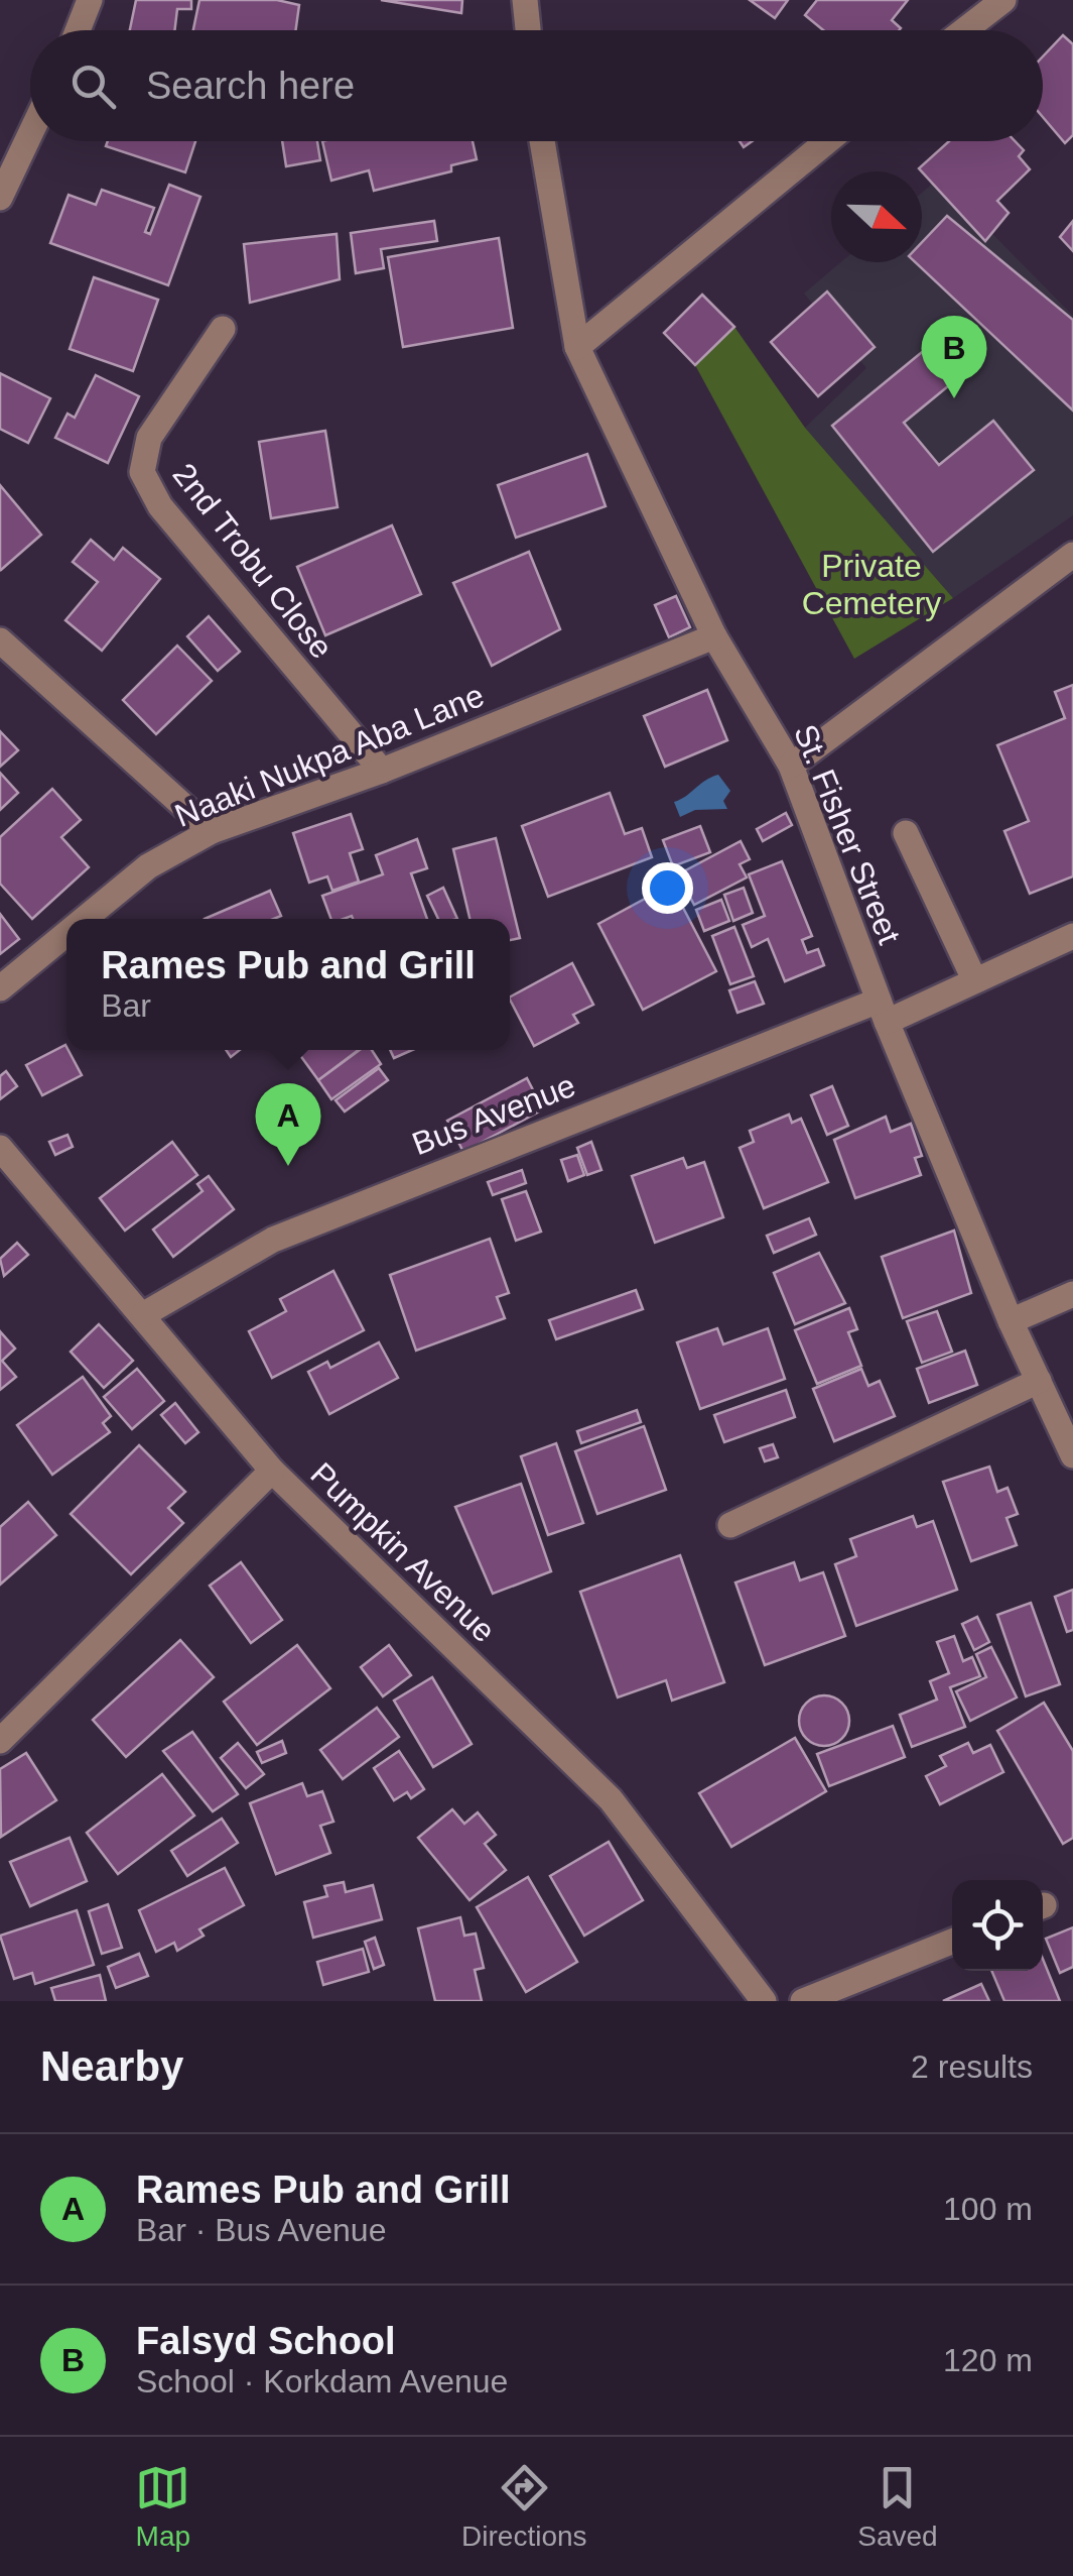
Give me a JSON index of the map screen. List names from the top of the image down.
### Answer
{
  "streets": {
    "street": [
      "2nd Trobu Close",
      "Naaki Nukpa Aba Lane",
      "St. Fisher Street",
      "Bus Avenue",
      "Pumpkin Avenue"
    ]
  },
  "crossings": [
    ["2nd Trobu Close", "Naaki Nukpa Aba Lane"],
    ["Naaki Nukpa Aba Lane", "St. Fisher Street"],
    ["St. Fisher Street", "Bus Avenue"],
    ["Bus Avenue", "Pumpkin Avenue"]
  ],
  "parks": ["Private Cemetery"],
  "north": "right",
  "page": {
    "search": "Search here",
    "pins": ["B", "A"],
    "popup": ["Rames Pub and Grill", "Bar"],
    "heading": ["Nearby", "2 results"],
    "list": [
      {
        "mark": "A",
        "name": "Rames Pub and Grill",
        "note": "Bar · Bus Avenue",
        "value": "100 m"
      },
      {
        "mark": "B",
        "name": "Falsyd School",
        "note": "School · Korkdam Avenue",
        "value": "120 m"
      }
    ],
    "nav": ["Map", "Directions", "Saved"]
  }
}
